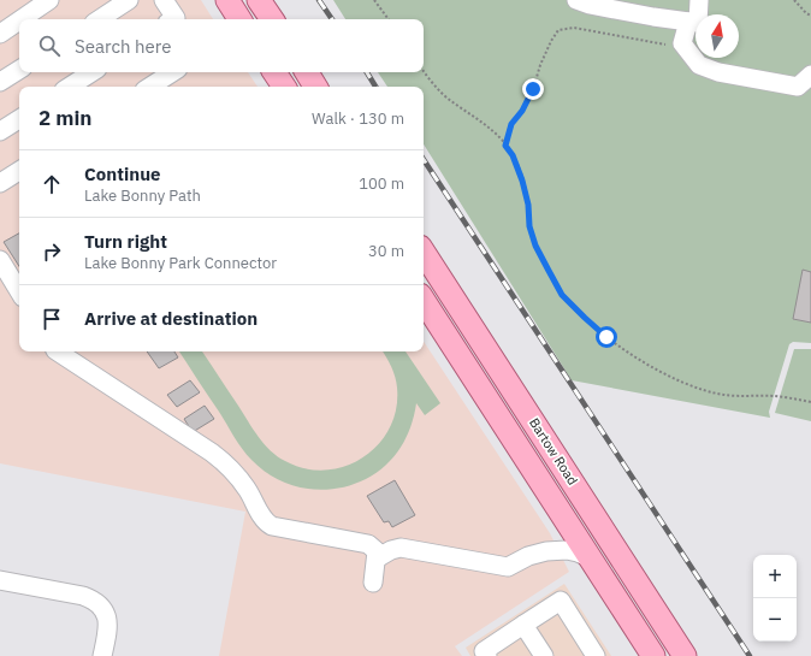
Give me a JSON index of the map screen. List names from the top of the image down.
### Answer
{
  "streets": {
    "main road": ["Bartow Road"]
  },
  "north": "top",
  "page": {
    "search": "Search here",
    "heading": ["2 min", "Walk · 130 m"],
    "list": [
      ["Continue", "Lake Bonny Path", "100 m"],
      ["Turn right", "Lake Bonny Park Connector", "30 m"],
      "Arrive at destination"
    ],
    "map_buttons": ["+", "−"]
  }
}
